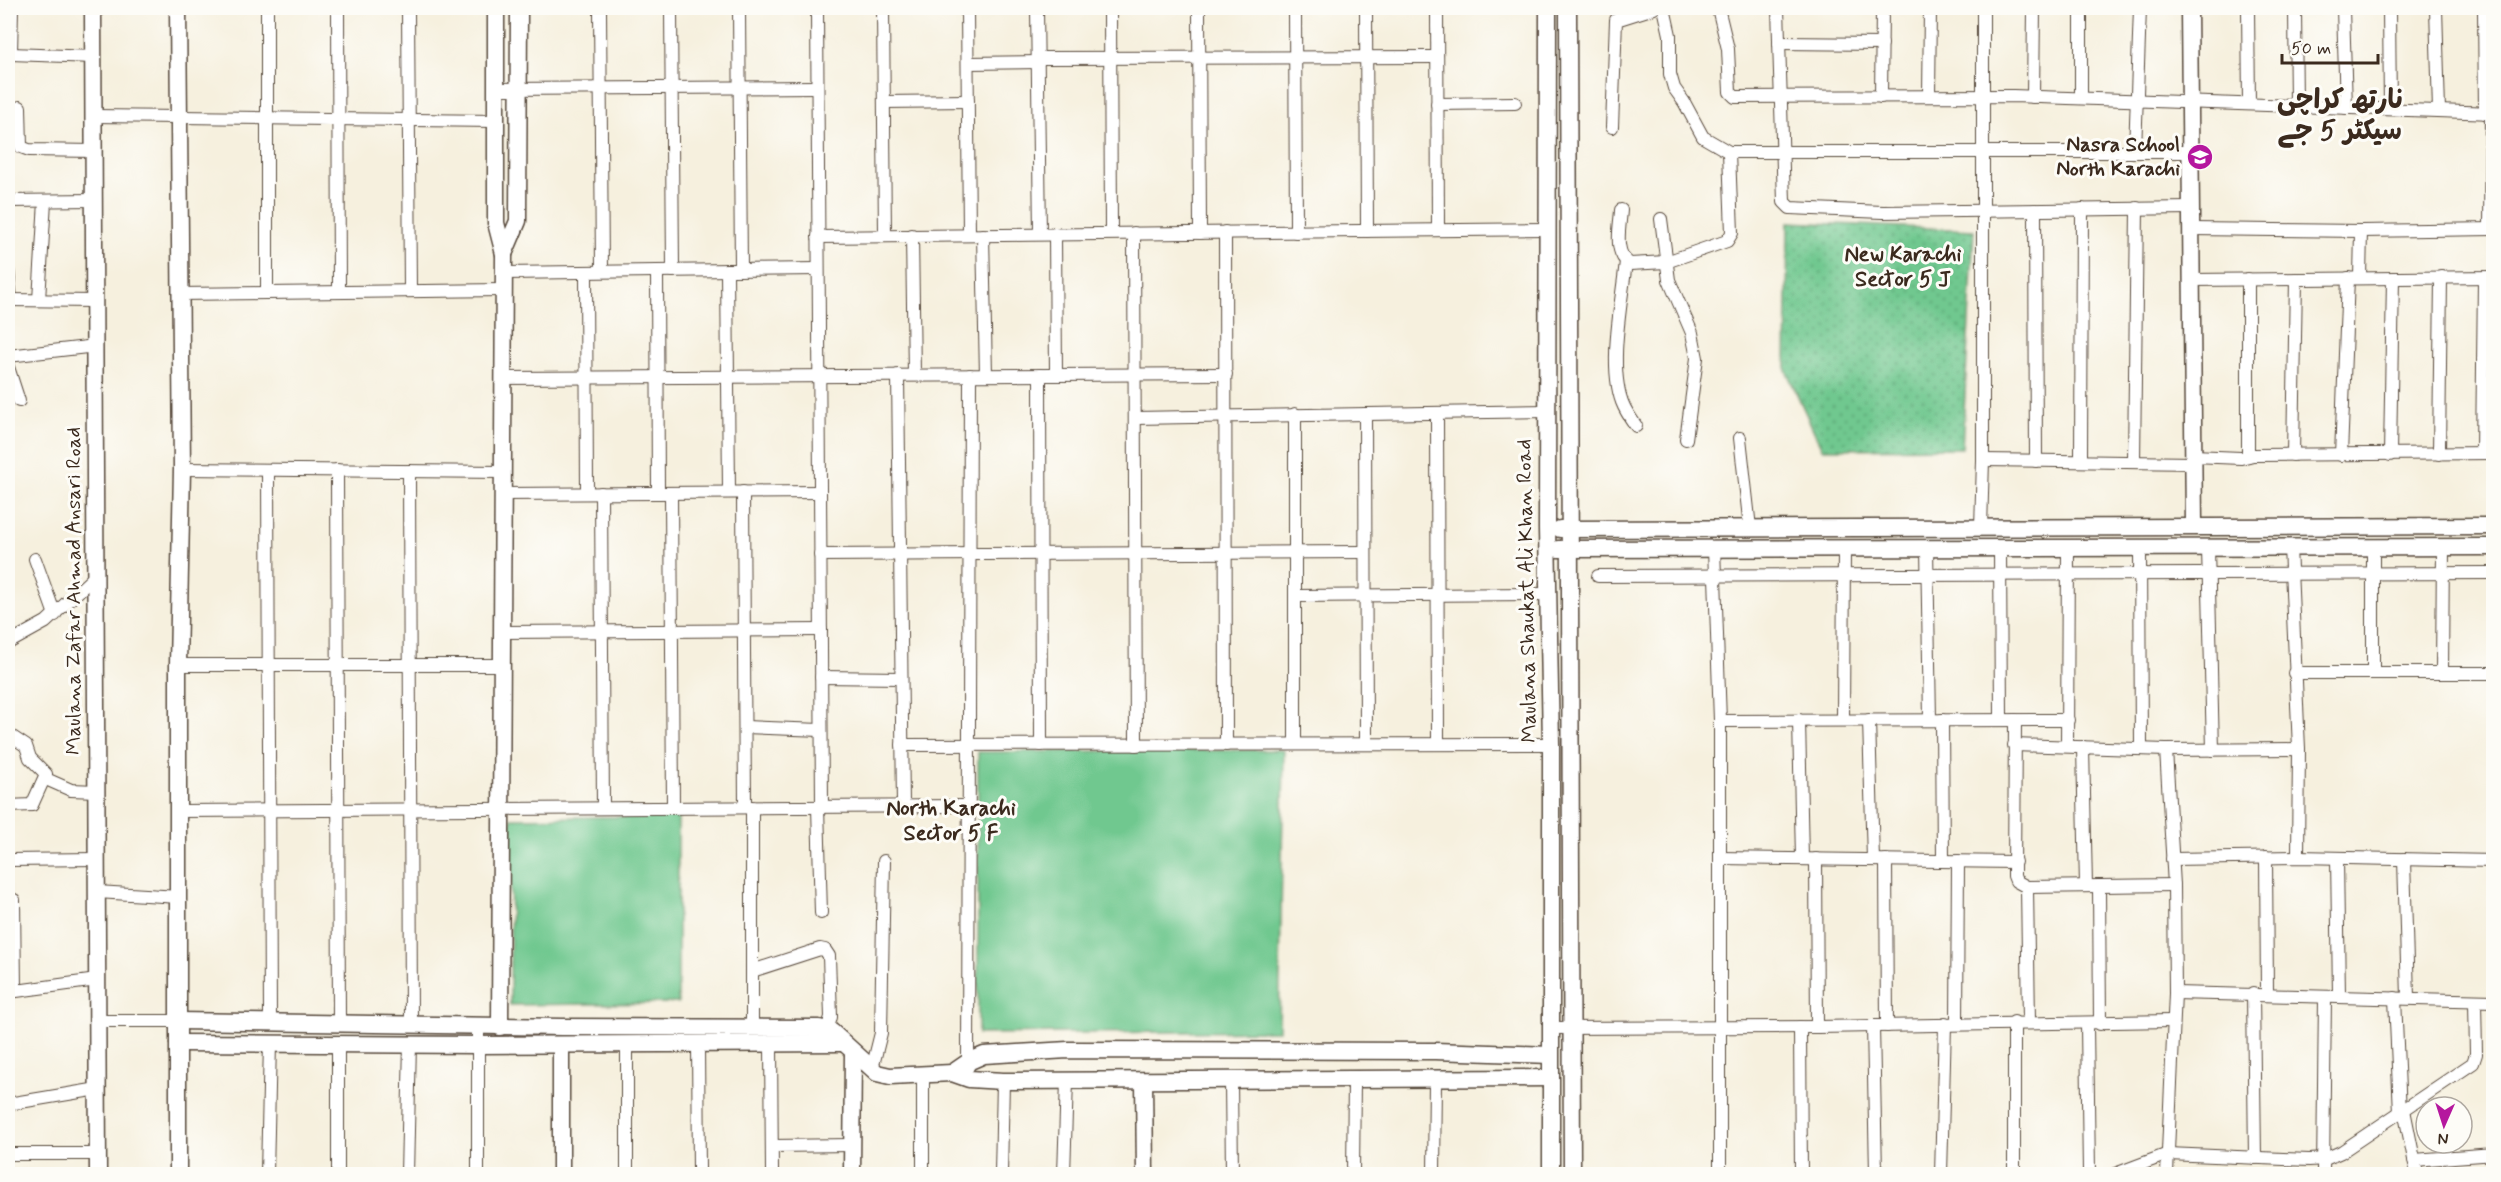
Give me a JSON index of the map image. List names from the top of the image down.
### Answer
{
  "streets": {
    "street": ["Maulana Zafar Ahmad Ansari Road", "Maulana Shaukat Ali Khan Road"]
  },
  "districts": ["نارتھ کراچی سیکٹر 5 جے", "New Karachi Sector 5 J", "North Karachi Sector 5 F"],
  "places": {
    "school or university": ["Nasra School North Karachi"]
  },
  "scale_bar": "50 m",
  "north": "bottom"
}
